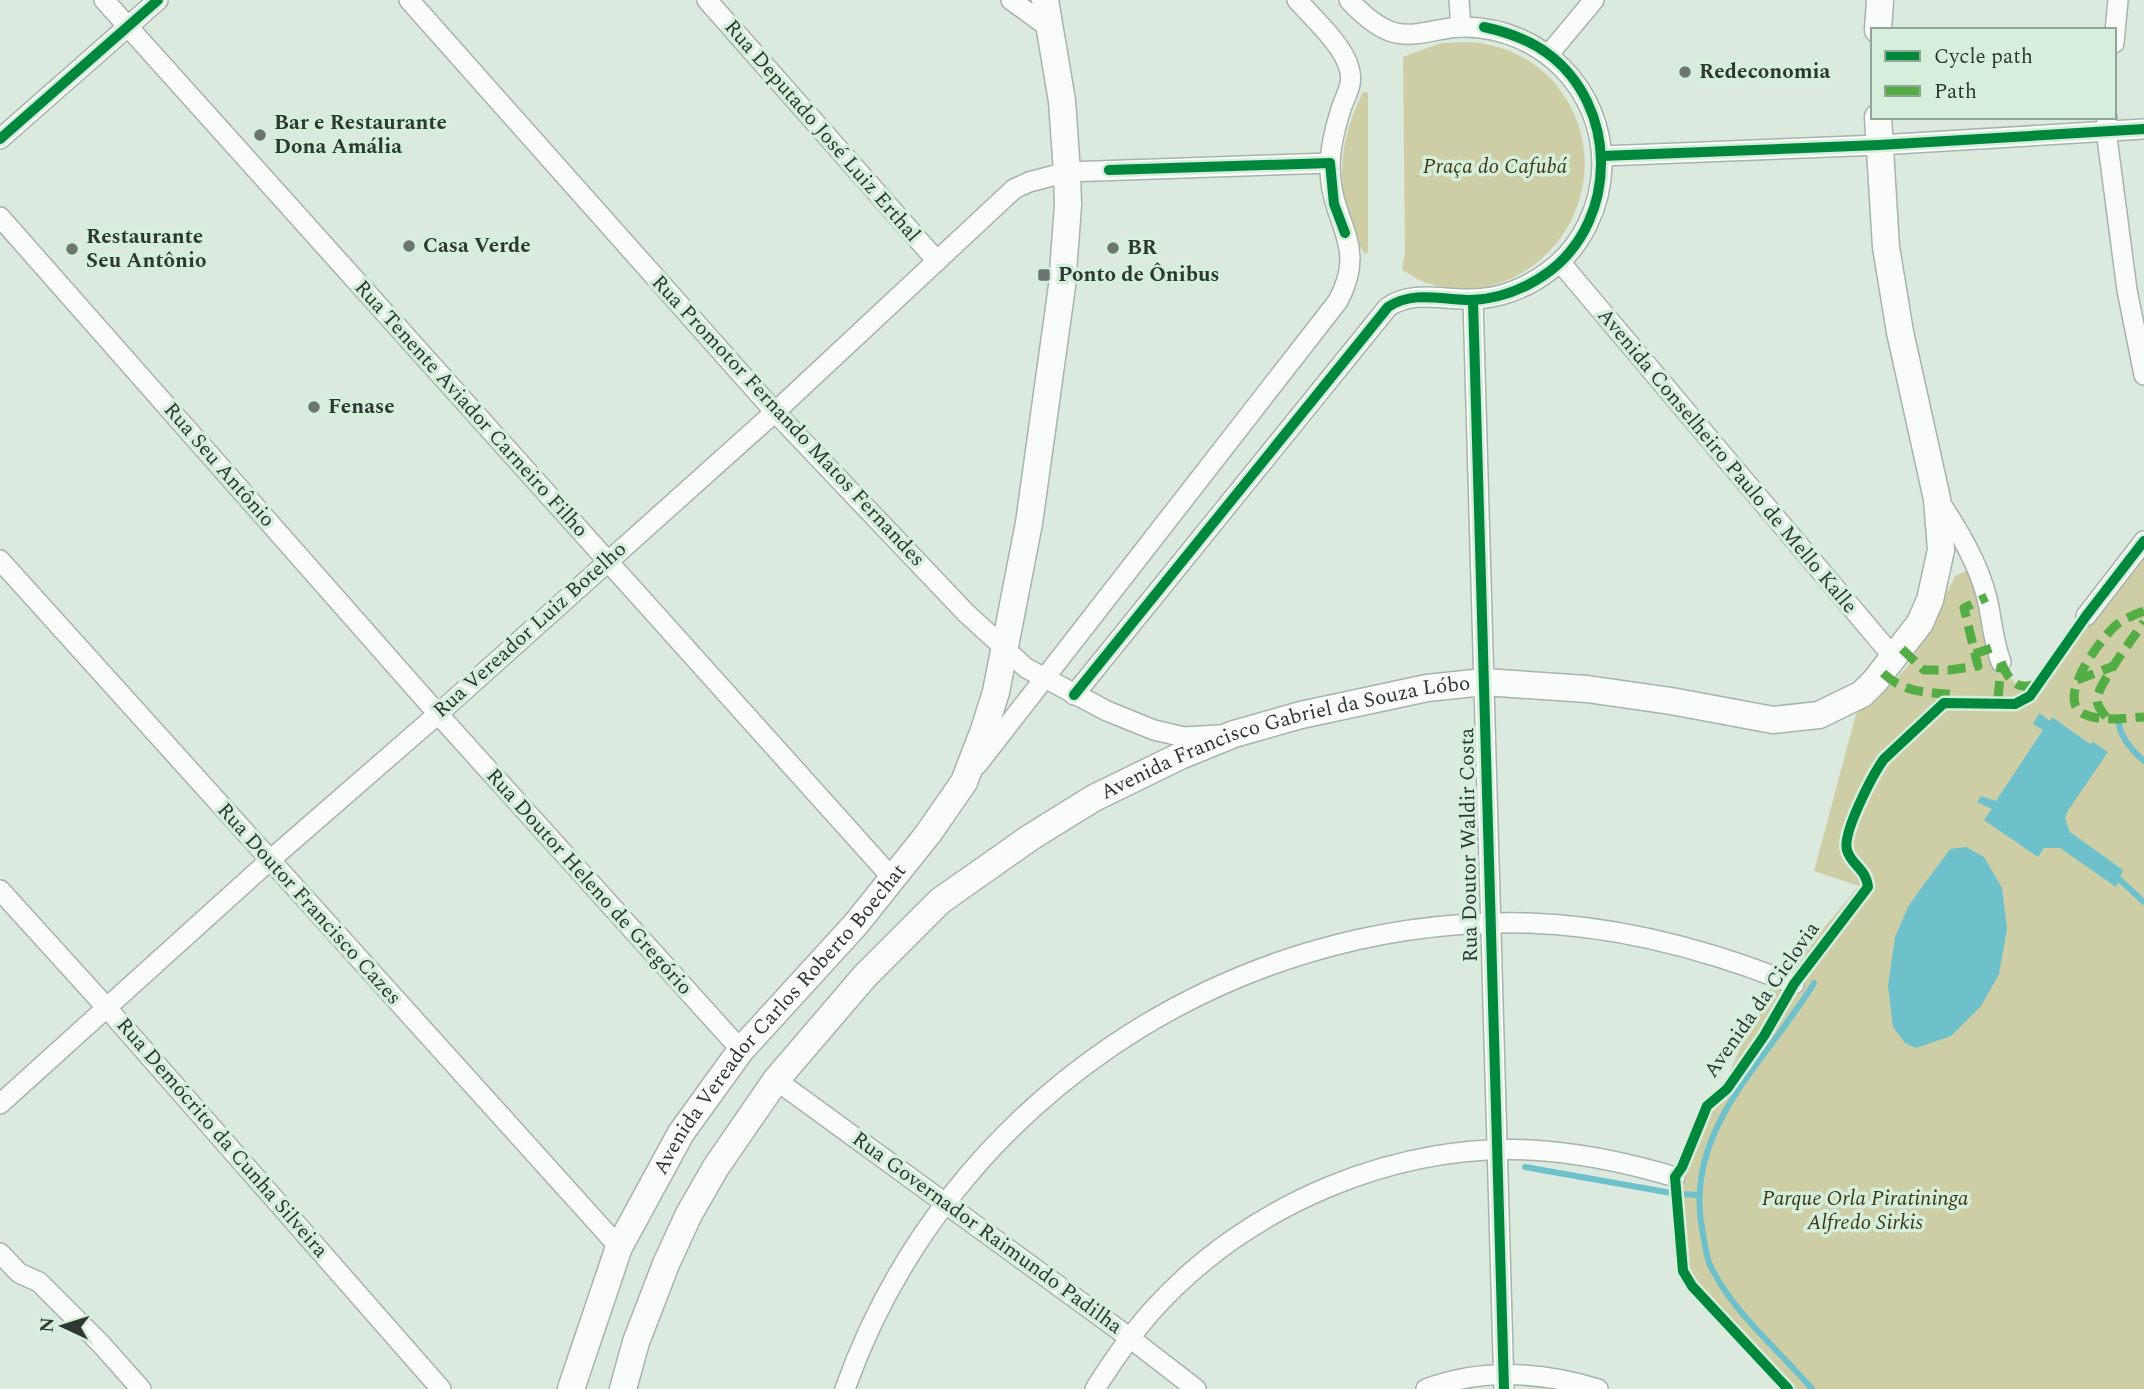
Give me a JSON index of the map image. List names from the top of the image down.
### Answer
{
  "streets": {
    "main road": ["Avenida Francisco Gabriel da Souza Lóbo", "Avenida Vereador Carlos Roberto Boechat"],
    "street": [
      "Rua Deputado José Luiz Erthal",
      "Rua Tenente Aviador Carneiro Filho",
      "Rua Promotor Fernando Matos Fernandes",
      "Avenida Conselheiro Paulo de Mello Kalle",
      "Rua Seu Antônio",
      "Rua Vereador Luiz Botelho",
      "Rua Doutor Waldir Costa",
      "Rua Doutor Heleno de Gregório",
      "Rua Doutor Francisco Cazes",
      "Rua Demócrito da Cunha Silveira",
      "Rua Governador Raimundo Padilha"
    ],
    "cycle path": ["Avenida da Ciclovia"]
  },
  "crossings": [
    ["Rua Deputado José Luiz Erthal", "Rua Vereador Luiz Botelho"],
    ["Rua Tenente Aviador Carneiro Filho", "Rua Vereador Luiz Botelho"],
    ["Rua Tenente Aviador Carneiro Filho", "Avenida Vereador Carlos Roberto Boechat"],
    ["Rua Promotor Fernando Matos Fernandes", "Rua Vereador Luiz Botelho"],
    ["Rua Promotor Fernando Matos Fernandes", "Avenida Francisco Gabriel da Souza Lóbo"],
    ["Rua Promotor Fernando Matos Fernandes", "Avenida Vereador Carlos Roberto Boechat"],
    ["Avenida Conselheiro Paulo de Mello Kalle", "Avenida Francisco Gabriel da Souza Lóbo"],
    ["Rua Seu Antônio", "Rua Vereador Luiz Botelho"],
    ["Rua Seu Antônio", "Rua Doutor Heleno de Gregório"],
    ["Rua Vereador Luiz Botelho", "Rua Doutor Heleno de Gregório"],
    ["Rua Vereador Luiz Botelho", "Rua Doutor Francisco Cazes"],
    ["Rua Vereador Luiz Botelho", "Avenida Vereador Carlos Roberto Boechat"],
    ["Rua Vereador Luiz Botelho", "Rua Demócrito da Cunha Silveira"],
    ["Avenida Francisco Gabriel da Souza Lóbo", "Rua Doutor Waldir Costa"],
    ["Avenida Francisco Gabriel da Souza Lóbo", "Avenida Vereador Carlos Roberto Boechat"],
    ["Rua Doutor Heleno de Gregório", "Avenida Vereador Carlos Roberto Boechat"],
    ["Rua Doutor Francisco Cazes", "Avenida Vereador Carlos Roberto Boechat"],
    ["Avenida Vereador Carlos Roberto Boechat", "Rua Governador Raimundo Padilha"]
  ],
  "parks": ["Praça do Cafubá", "Parque Orla Piratininga Alfredo Sirkis"],
  "places": {
    "other": [
      "Redeconomia",
      "Bar e Restaurante Dona Amália",
      "Casa Verde",
      "BR",
      "Restaurante Seu Antônio",
      "Fenase"
    ],
    "transit": ["Ponto de Ônibus"]
  },
  "legend": ["Cycle path", "Path"],
  "north": "left"
}
